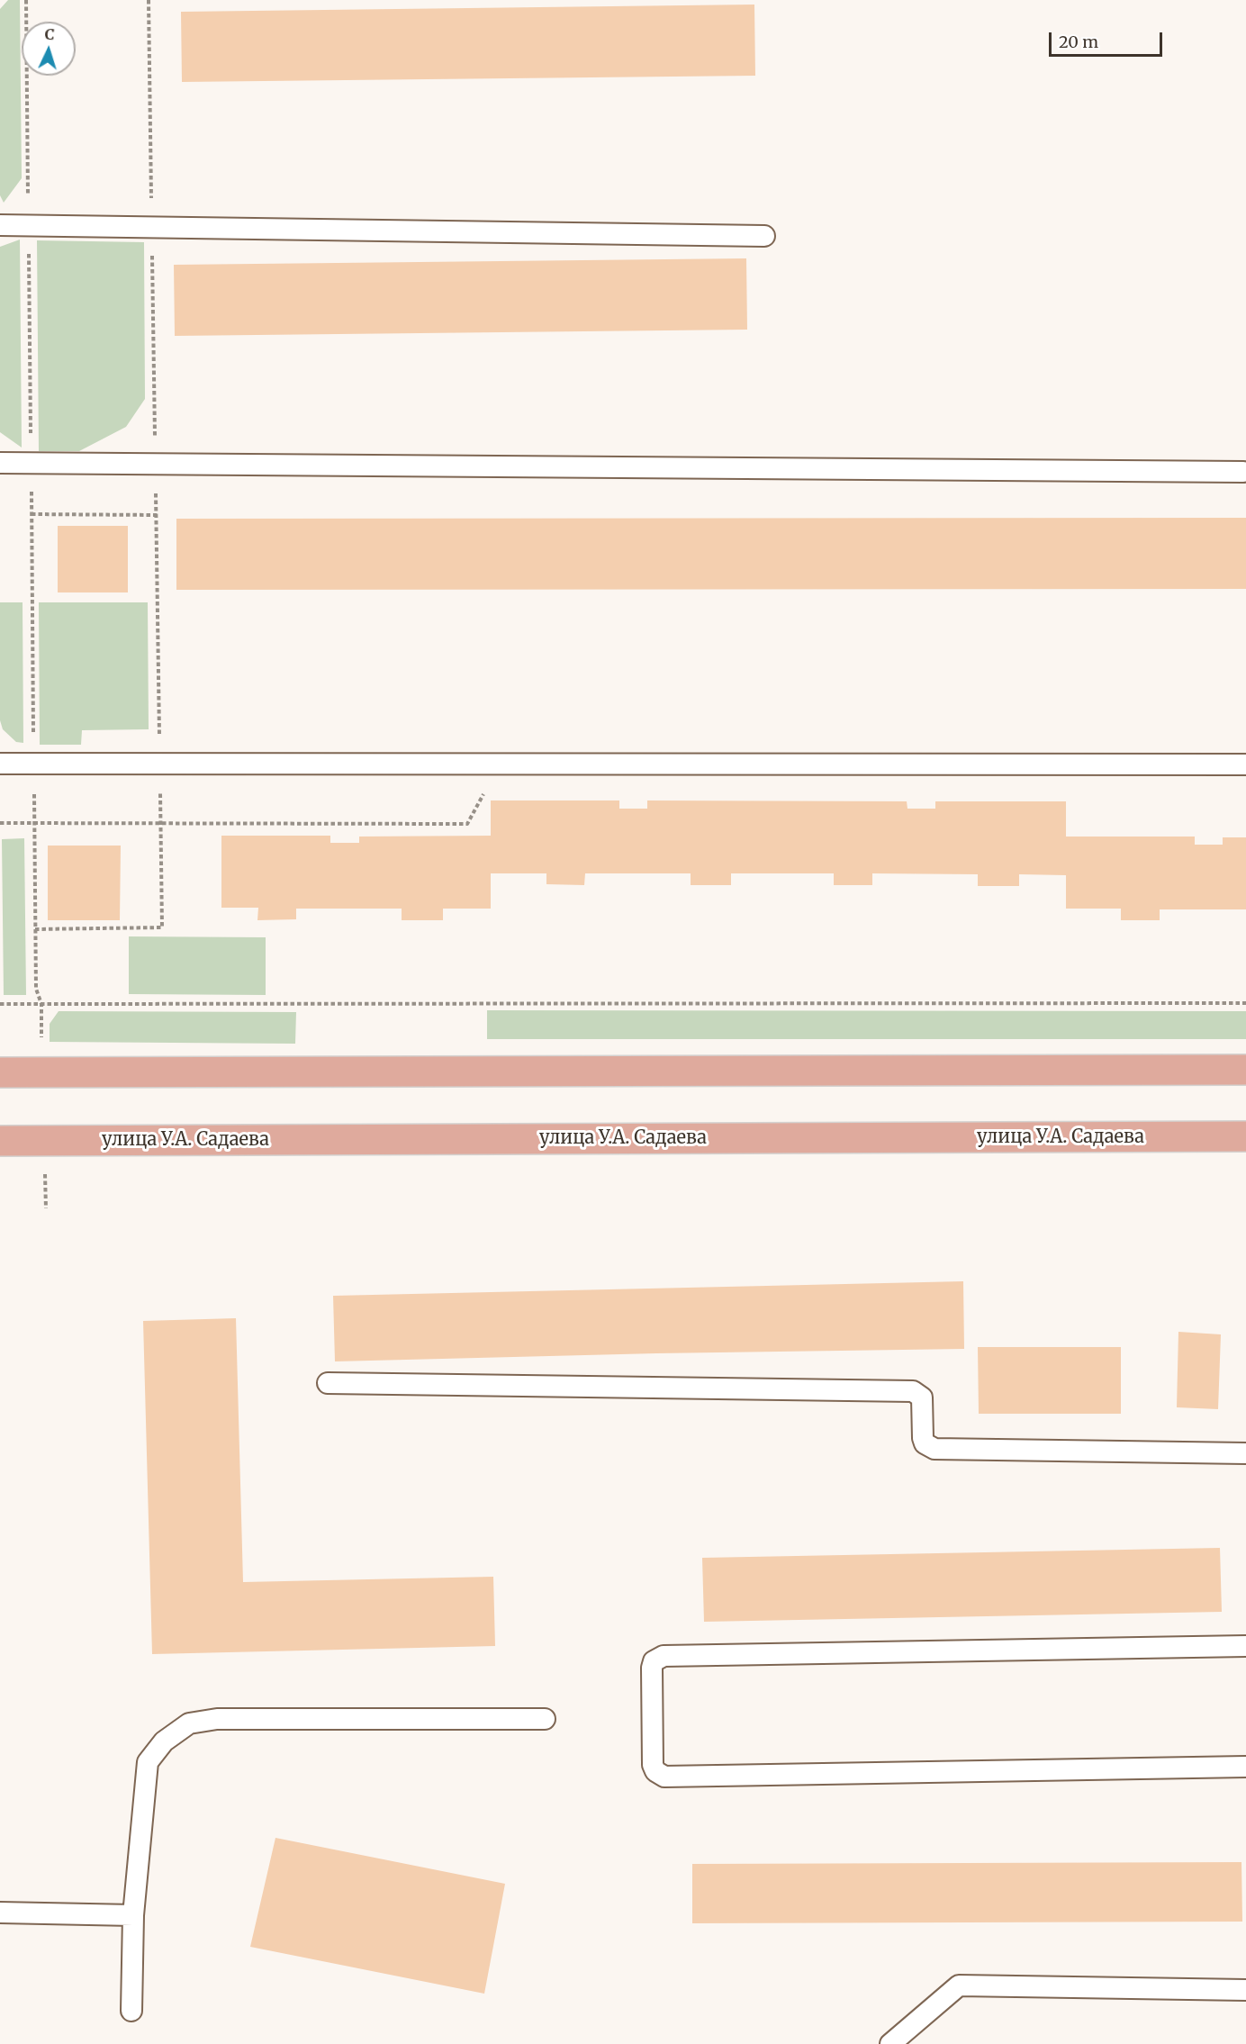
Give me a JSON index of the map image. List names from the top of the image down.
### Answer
{
  "streets": {
    "main road": ["улица У.А. Садаева"]
  },
  "scale_bar": "20 m",
  "north": "top"
}
